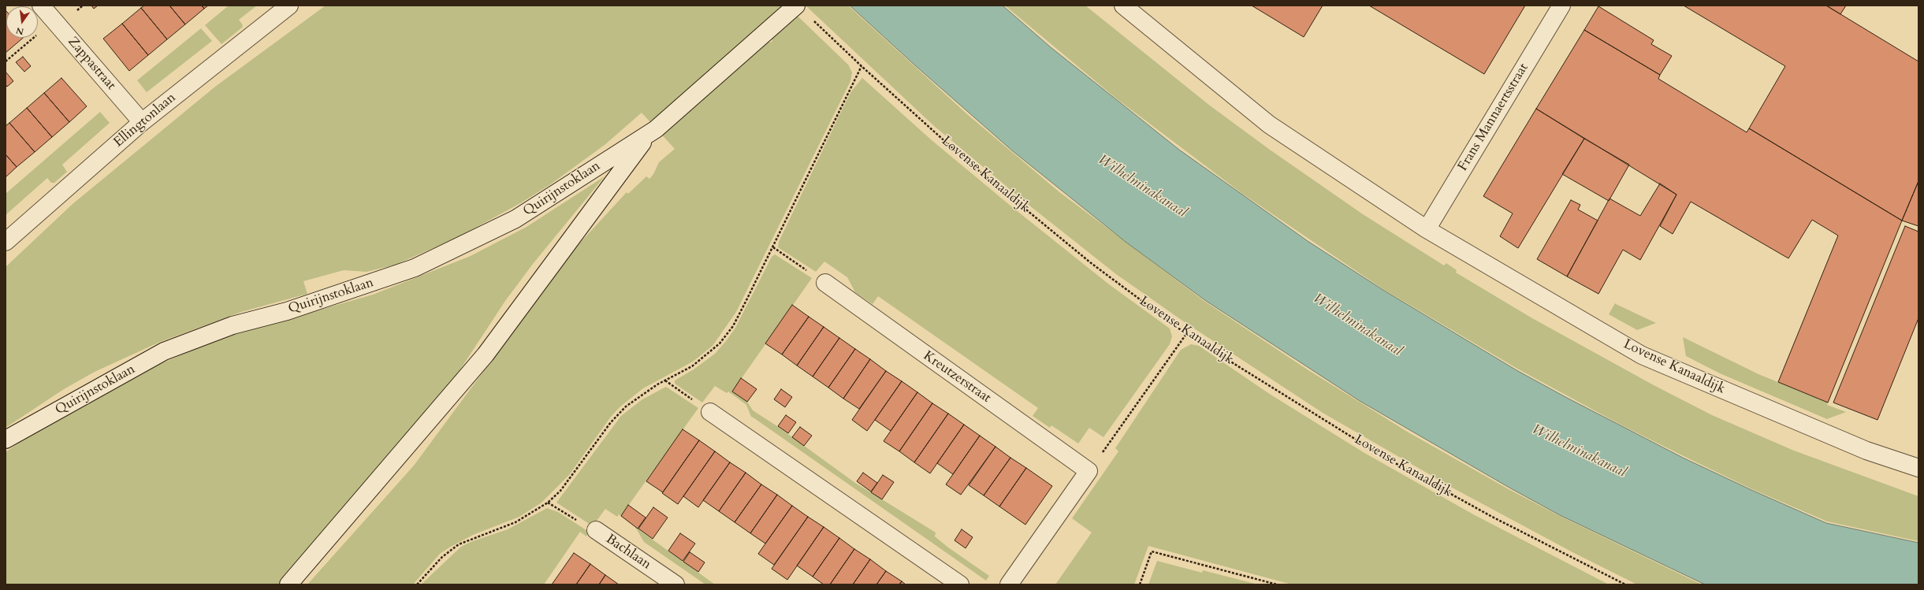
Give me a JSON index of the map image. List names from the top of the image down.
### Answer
{
  "streets": {
    "street": [
      "Zappastraat",
      "Frans Mannaertsstraat",
      "Ellingtonlaan",
      "Lovense Kanaaldijk",
      "Quirijnstoklaan",
      "Kreutzerstraat",
      "Bachlaan"
    ]
  },
  "crossings": [
    ["Zappastraat", "Ellingtonlaan"],
    ["Frans Mannaertsstraat", "Lovense Kanaaldijk"]
  ],
  "water": ["Wilhelminakanaal"],
  "north": "bottom"
}
